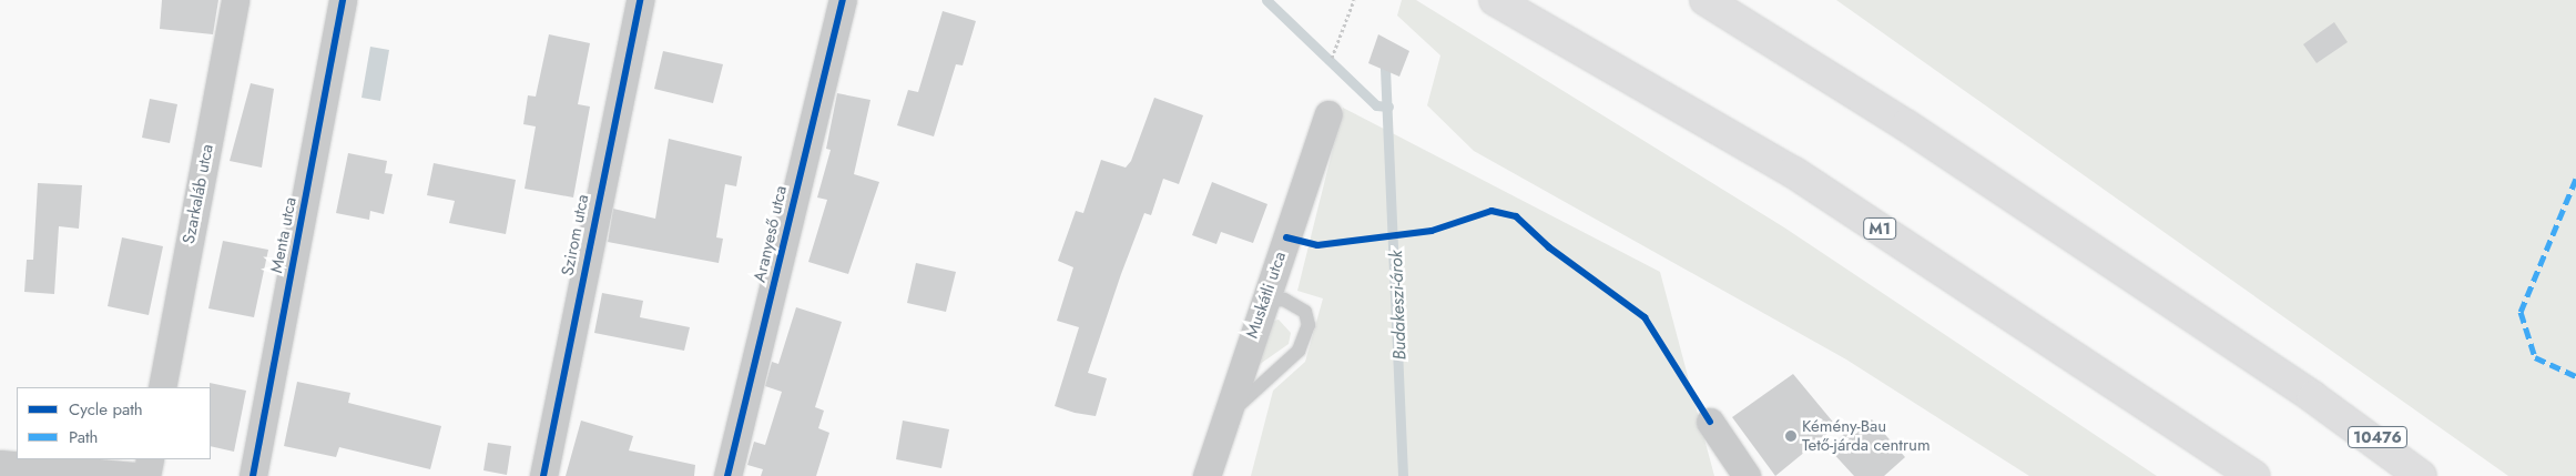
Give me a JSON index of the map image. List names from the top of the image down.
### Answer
{
  "streets": {
    "highway": ["M1", "10476"],
    "street": [
      "Szarkaláb utca",
      "Aranyeső utca",
      "Menta utca",
      "Szirom utca",
      "Muskátli utca"
    ]
  },
  "water": ["Budakeszi-árok"],
  "places": ["Kémény-Bau Tető-járda centrum"],
  "legend": ["Cycle path", "Path"]
}
